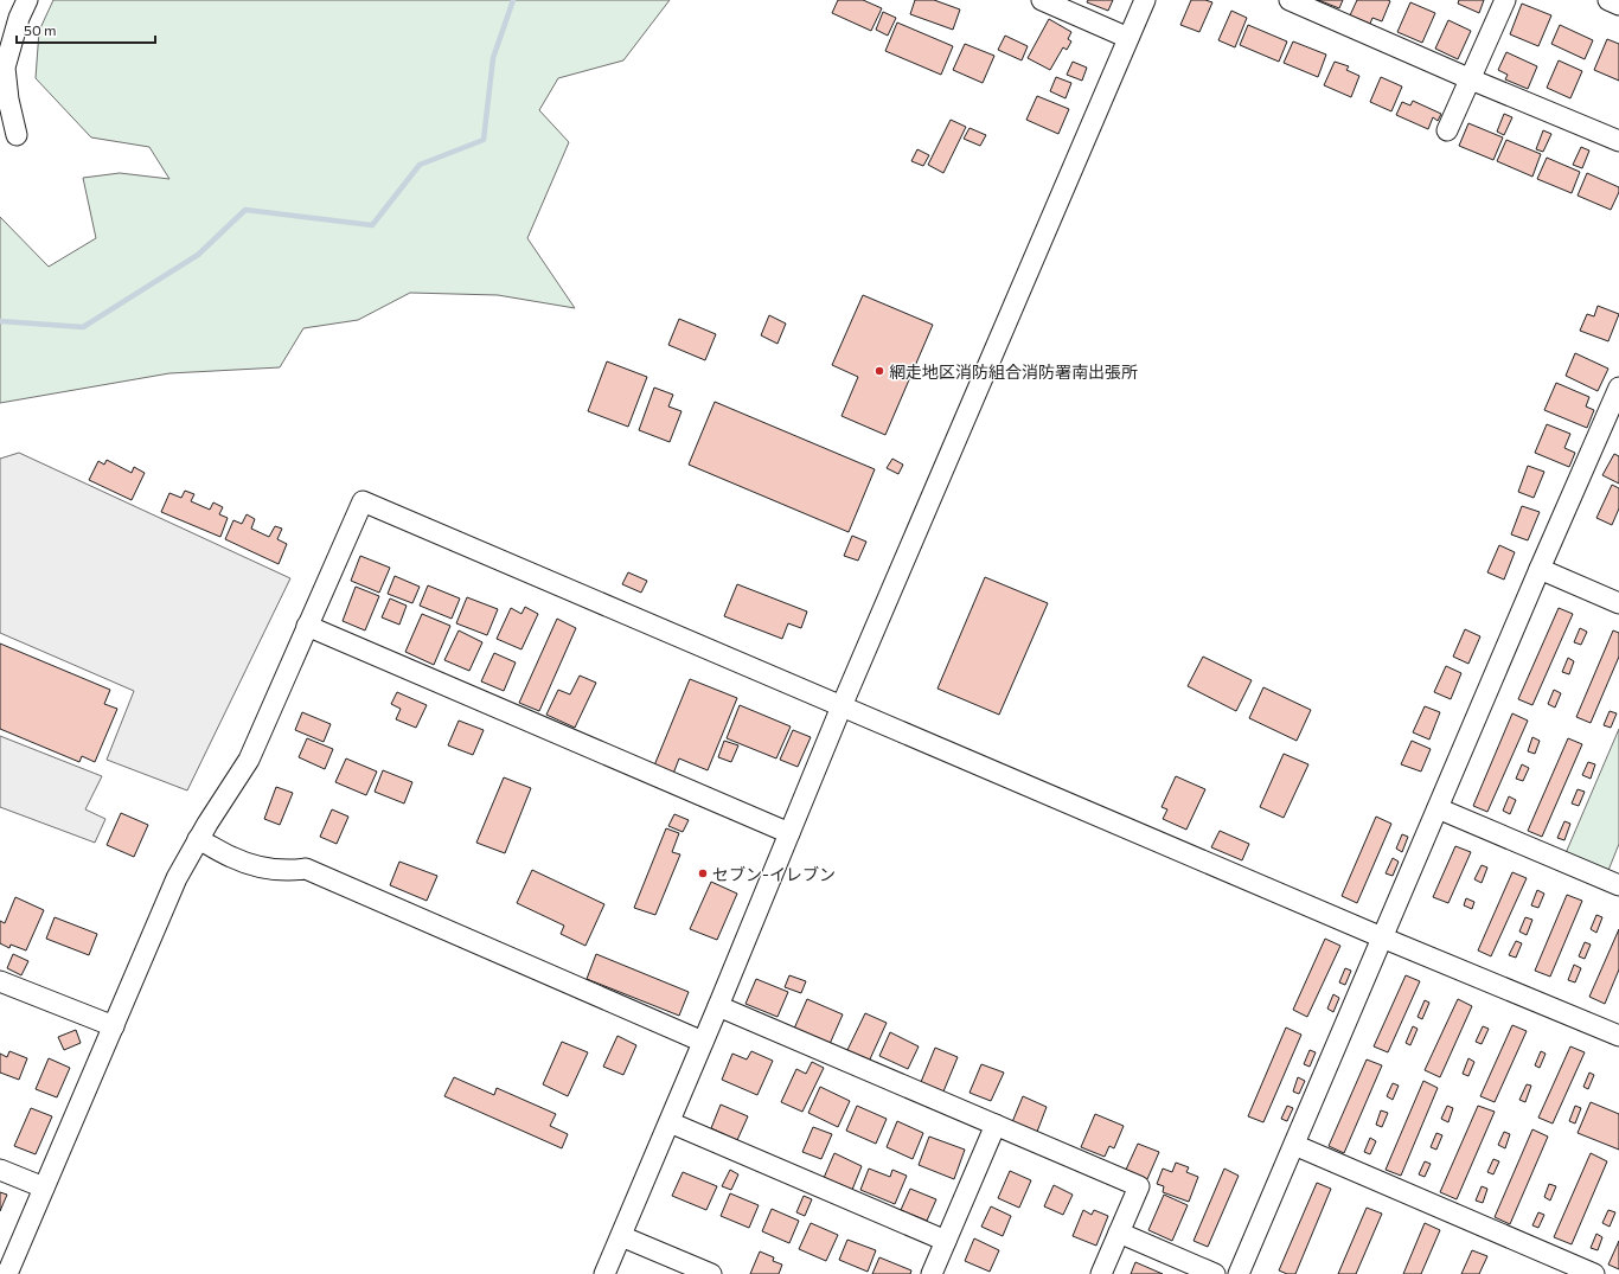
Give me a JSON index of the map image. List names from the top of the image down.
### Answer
{
  "places": ["網走地区消防組合消防署南出張所", "セブン-イレブン"],
  "scale_bar": "50 m"
}
